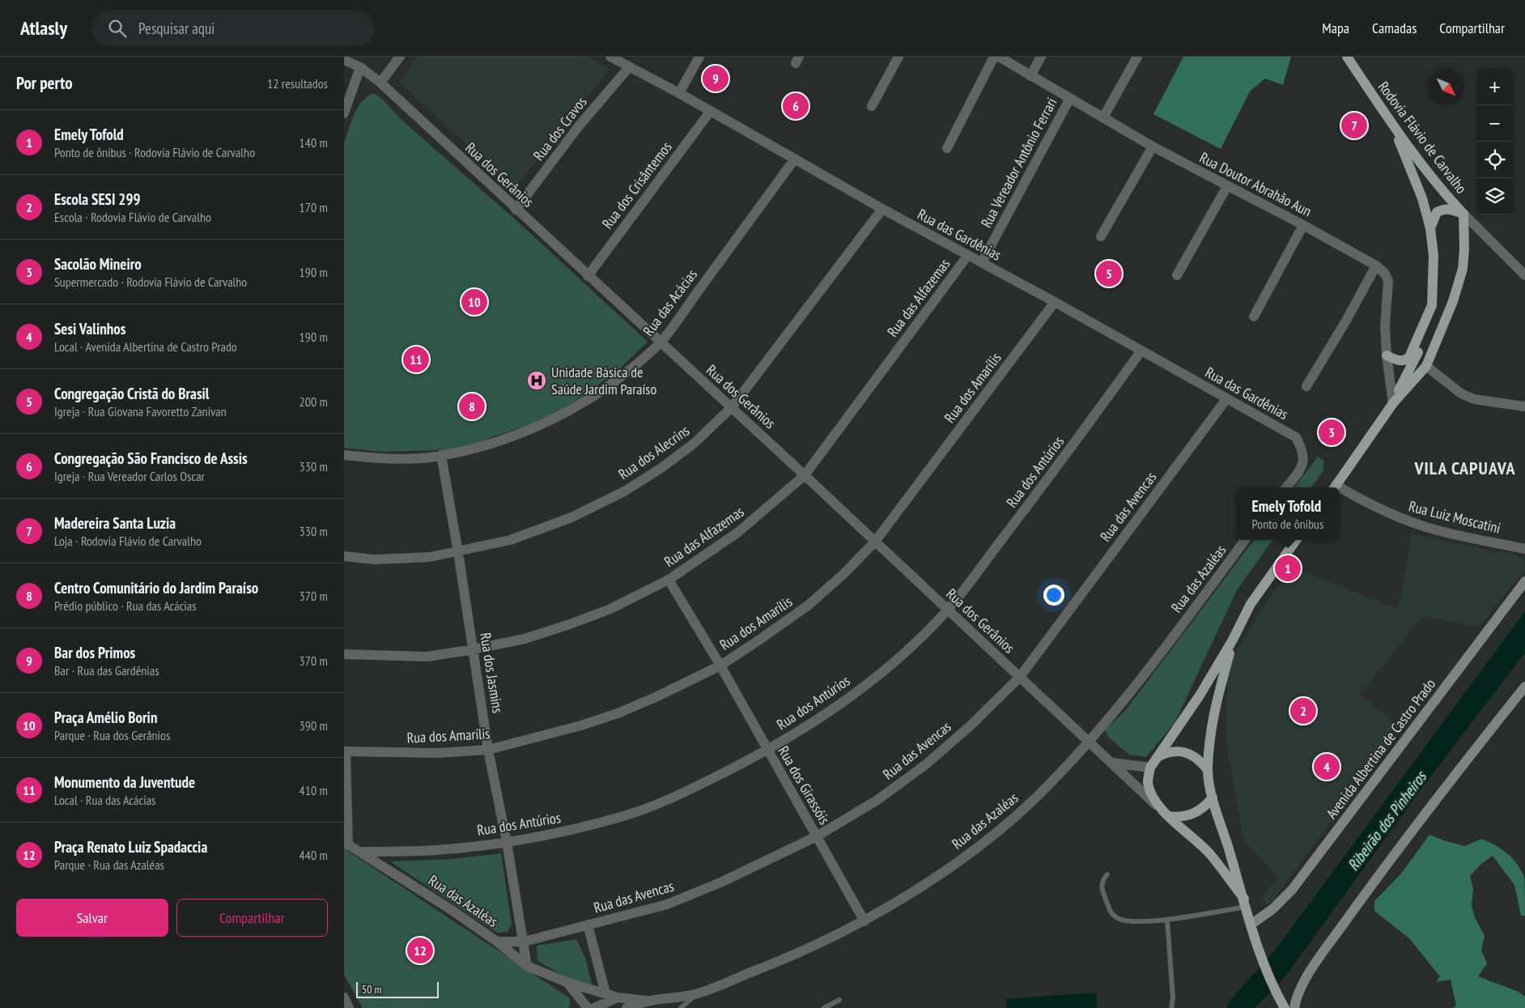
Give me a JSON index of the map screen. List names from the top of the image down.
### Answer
{
  "streets": {
    "main road": ["Rodovia Flávio de Carvalho", "Avenida Albertina de Castro Prado"],
    "street": [
      "Rua dos Cravos",
      "Rua Vereador Antônio Ferrari",
      "Rua dos Gerânios",
      "Rua Doutor Abrahão Aun",
      "Rua dos Crisântemos",
      "Rua das Gardênias",
      "Rua das Alfazemas",
      "Rua das Acácias",
      "Rua dos Amarílis",
      "Rua dos Alecrins",
      "Rua dos Antúrios",
      "Rua das Avencas",
      "Rua Luiz Moscatini",
      "Rua das Azaléas",
      "Rua dos Jasmins",
      "Rua dos Girassóis"
    ]
  },
  "crossings": [
    ["Rua dos Cravos", "Rua dos Gerânios"],
    ["Rua dos Cravos", "Rua das Gardênias"],
    ["Rodovia Flávio de Carvalho", "Rua Doutor Abrahão Aun"],
    ["Rua Vereador Antônio Ferrari", "Rua Doutor Abrahão Aun"],
    ["Rua Vereador Antônio Ferrari", "Rua das Gardênias"],
    ["Rua dos Gerânios", "Rua dos Crisântemos"],
    ["Rua dos Gerânios", "Rua das Alfazemas"],
    ["Rua dos Gerânios", "Rua das Acácias"],
    ["Rua dos Gerânios", "Rua dos Amarílis"],
    ["Rua dos Gerânios", "Rua dos Alecrins"],
    ["Rua dos Gerânios", "Rua dos Antúrios"],
    ["Rua dos Gerânios", "Rua das Avencas"],
    ["Rua dos Gerânios", "Rua das Azaléas"],
    ["Rua dos Crisântemos", "Rua das Gardênias"],
    ["Rua das Gardênias", "Rua das Alfazemas"],
    ["Rua das Gardênias", "Rua das Acácias"],
    ["Rua das Gardênias", "Rua dos Amarílis"],
    ["Rua das Gardênias", "Rua dos Alecrins"],
    ["Rua das Gardênias", "Rua dos Antúrios"],
    ["Rua das Gardênias", "Rua das Avencas"],
    ["Rua das Alfazemas", "Rua dos Jasmins"],
    ["Rua das Alfazemas", "Rua dos Girassóis"],
    ["Rua das Acácias", "Rua dos Jasmins"],
    ["Rua dos Amarílis", "Rua dos Jasmins"],
    ["Rua dos Amarílis", "Rua dos Girassóis"],
    ["Rua dos Alecrins", "Rua dos Jasmins"],
    ["Rua dos Antúrios", "Rua das Azaléas"],
    ["Rua dos Antúrios", "Rua dos Jasmins"],
    ["Rua dos Antúrios", "Rua dos Girassóis"],
    ["Rua das Avencas", "Rua das Azaléas"],
    ["Rua das Avencas", "Rua dos Jasmins"],
    ["Rua das Avencas", "Rua dos Girassóis"],
    ["Rua das Azaléas", "Rua dos Jasmins"],
    ["Rua das Azaléas", "Rua dos Girassóis"]
  ],
  "districts": ["VILA CAPUAVA"],
  "water": ["Ribeirão dos Pinheiros"],
  "places": {
    "hospital": ["Unidade Básica de Saúde Jardim Paraíso"]
  },
  "scale_bar": "50 m",
  "north": "bottom right",
  "page": {
    "header": "Atlasly",
    "search": "Pesquisar aqui",
    "nav": ["Mapa", "Camadas", "Compartilhar"],
    "heading": ["Por perto", "12 resultados"],
    "pins": [
      "9",
      "6",
      "7",
      "5",
      "10",
      "11",
      "8",
      "3",
      "1",
      "2",
      "4",
      "12"
    ],
    "map_buttons": ["+", "−"],
    "list": [
      {
        "mark": "1",
        "name": "Emely Tofold",
        "note": "Ponto de ônibus · Rodovia Flávio de Carvalho",
        "value": "140 m"
      },
      {
        "mark": "2",
        "name": "Escola SESI 299",
        "note": "Escola · Rodovia Flávio de Carvalho",
        "value": "170 m"
      },
      {
        "mark": "3",
        "name": "Sacolão Mineiro",
        "note": "Supermercado · Rodovia Flávio de Carvalho",
        "value": "190 m"
      },
      {
        "mark": "4",
        "name": "Sesi Valinhos",
        "note": "Local · Avenida Albertina de Castro Prado",
        "value": "190 m"
      },
      {
        "mark": "5",
        "name": "Congregação Cristã do Brasil",
        "note": "Igreja · Rua Giovana Favoretto Zanivan",
        "value": "200 m"
      },
      {
        "mark": "6",
        "name": "Congregação São Francisco de Assis",
        "note": "Igreja · Rua Vereador Carlos Oscar",
        "value": "330 m"
      },
      {
        "mark": "7",
        "name": "Madereira Santa Luzia",
        "note": "Loja · Rodovia Flávio de Carvalho",
        "value": "330 m"
      },
      {
        "mark": "8",
        "name": "Centro Comunitário do Jardim Paraíso",
        "note": "Prédio público · Rua das Acácias",
        "value": "370 m"
      },
      {
        "mark": "9",
        "name": "Bar dos Primos",
        "note": "Bar · Rua das Gardênias",
        "value": "370 m"
      },
      {
        "mark": "10",
        "name": "Praça Amélio Borin",
        "note": "Parque · Rua dos Gerânios",
        "value": "390 m"
      },
      {
        "mark": "11",
        "name": "Monumento da Juventude",
        "note": "Local · Rua das Acácias",
        "value": "410 m"
      },
      {
        "mark": "12",
        "name": "Praça Renato Luiz Spadaccia",
        "note": "Parque · Rua das Azaléas",
        "value": "440 m"
      }
    ],
    "popup": ["Emely Tofold", "Ponto de ônibus"],
    "buttons": ["Salvar", "Compartilhar"],
    "scale": "50 m"
  }
}
